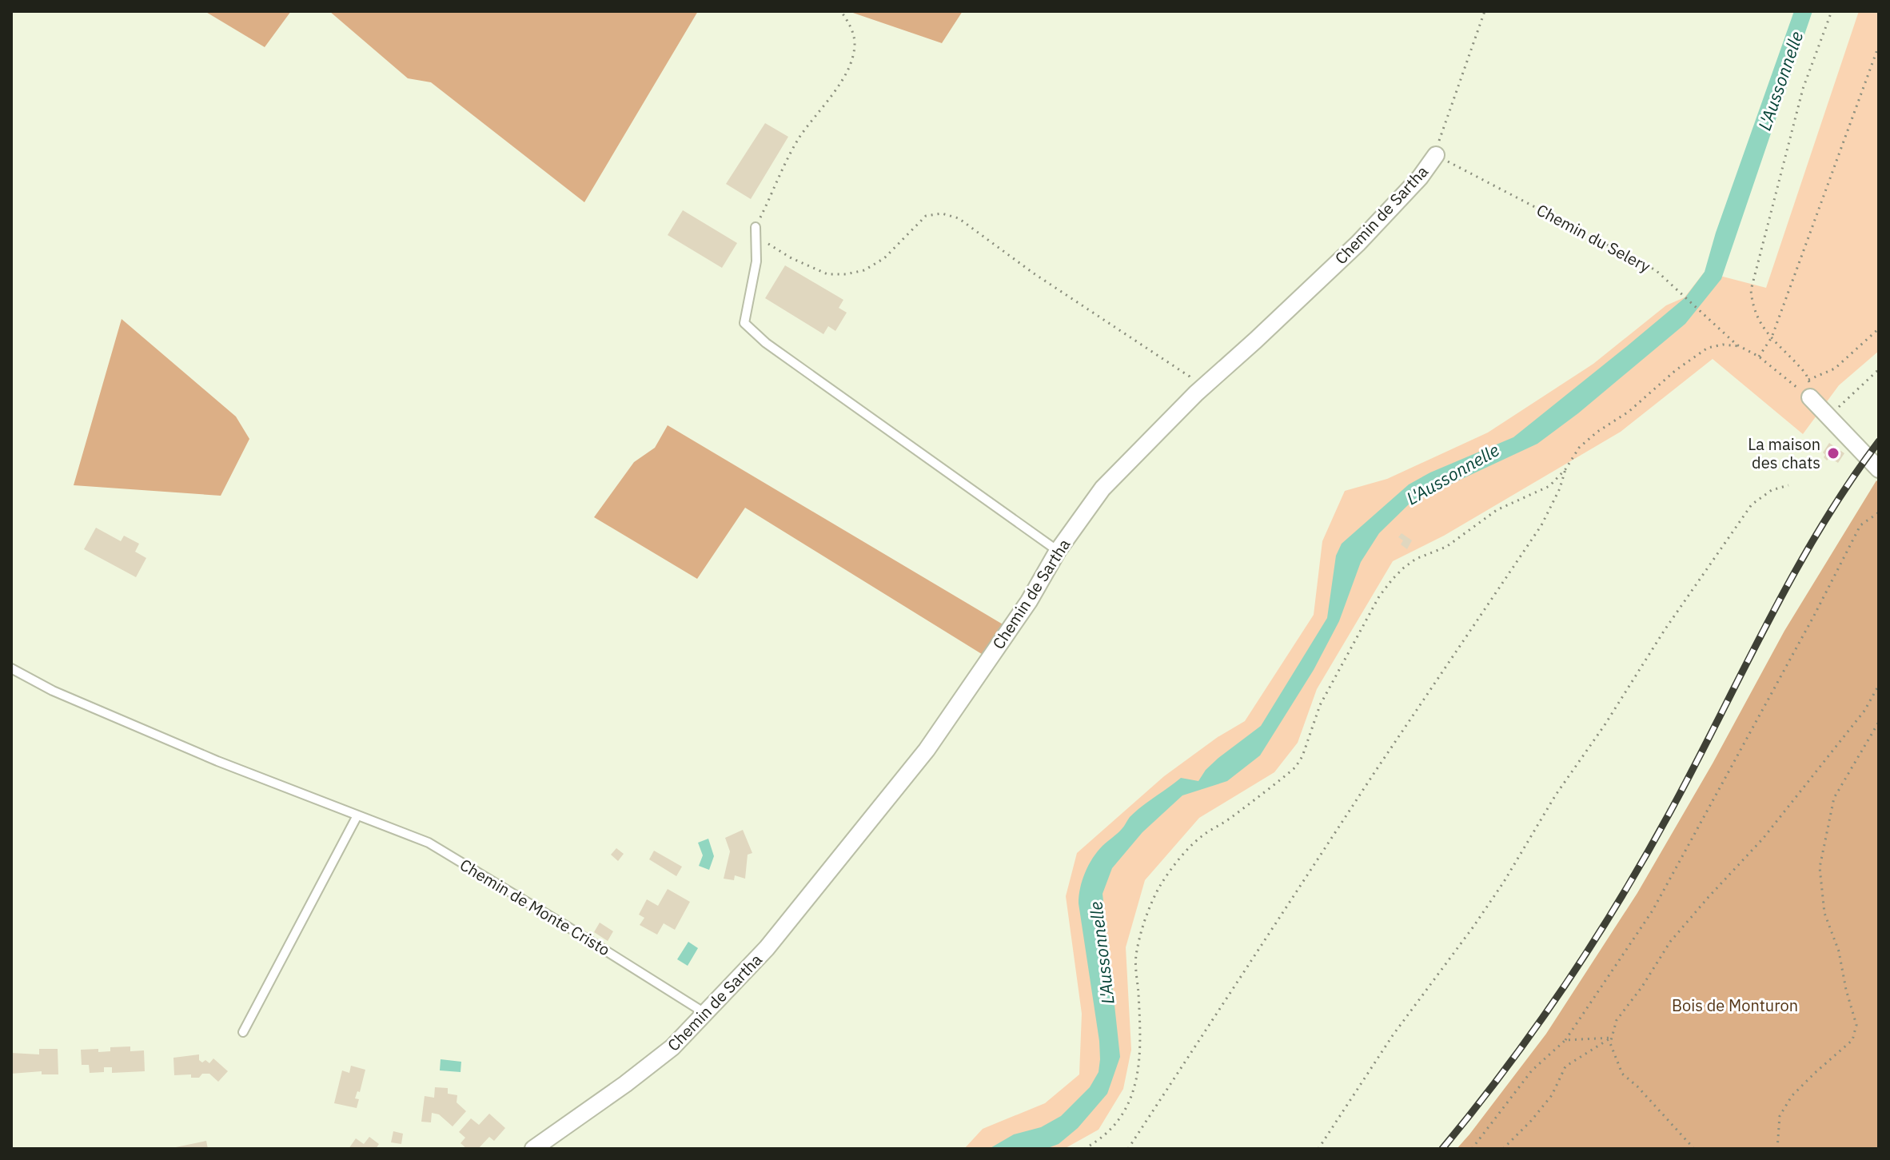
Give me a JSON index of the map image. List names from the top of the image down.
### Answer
{
  "streets": {
    "street": ["Chemin de Sartha"],
    "lane": ["Chemin de Monte Cristo"],
    "path": ["Chemin du Selery"]
  },
  "crossings": [
    ["Chemin de Sartha", "Chemin du Selery"],
    ["Chemin de Sartha", "Chemin de Monte Cristo"]
  ],
  "water": ["L'Aussonnelle"],
  "parks": ["Bois de Monturon"],
  "places": ["La maison des chats"]
}
